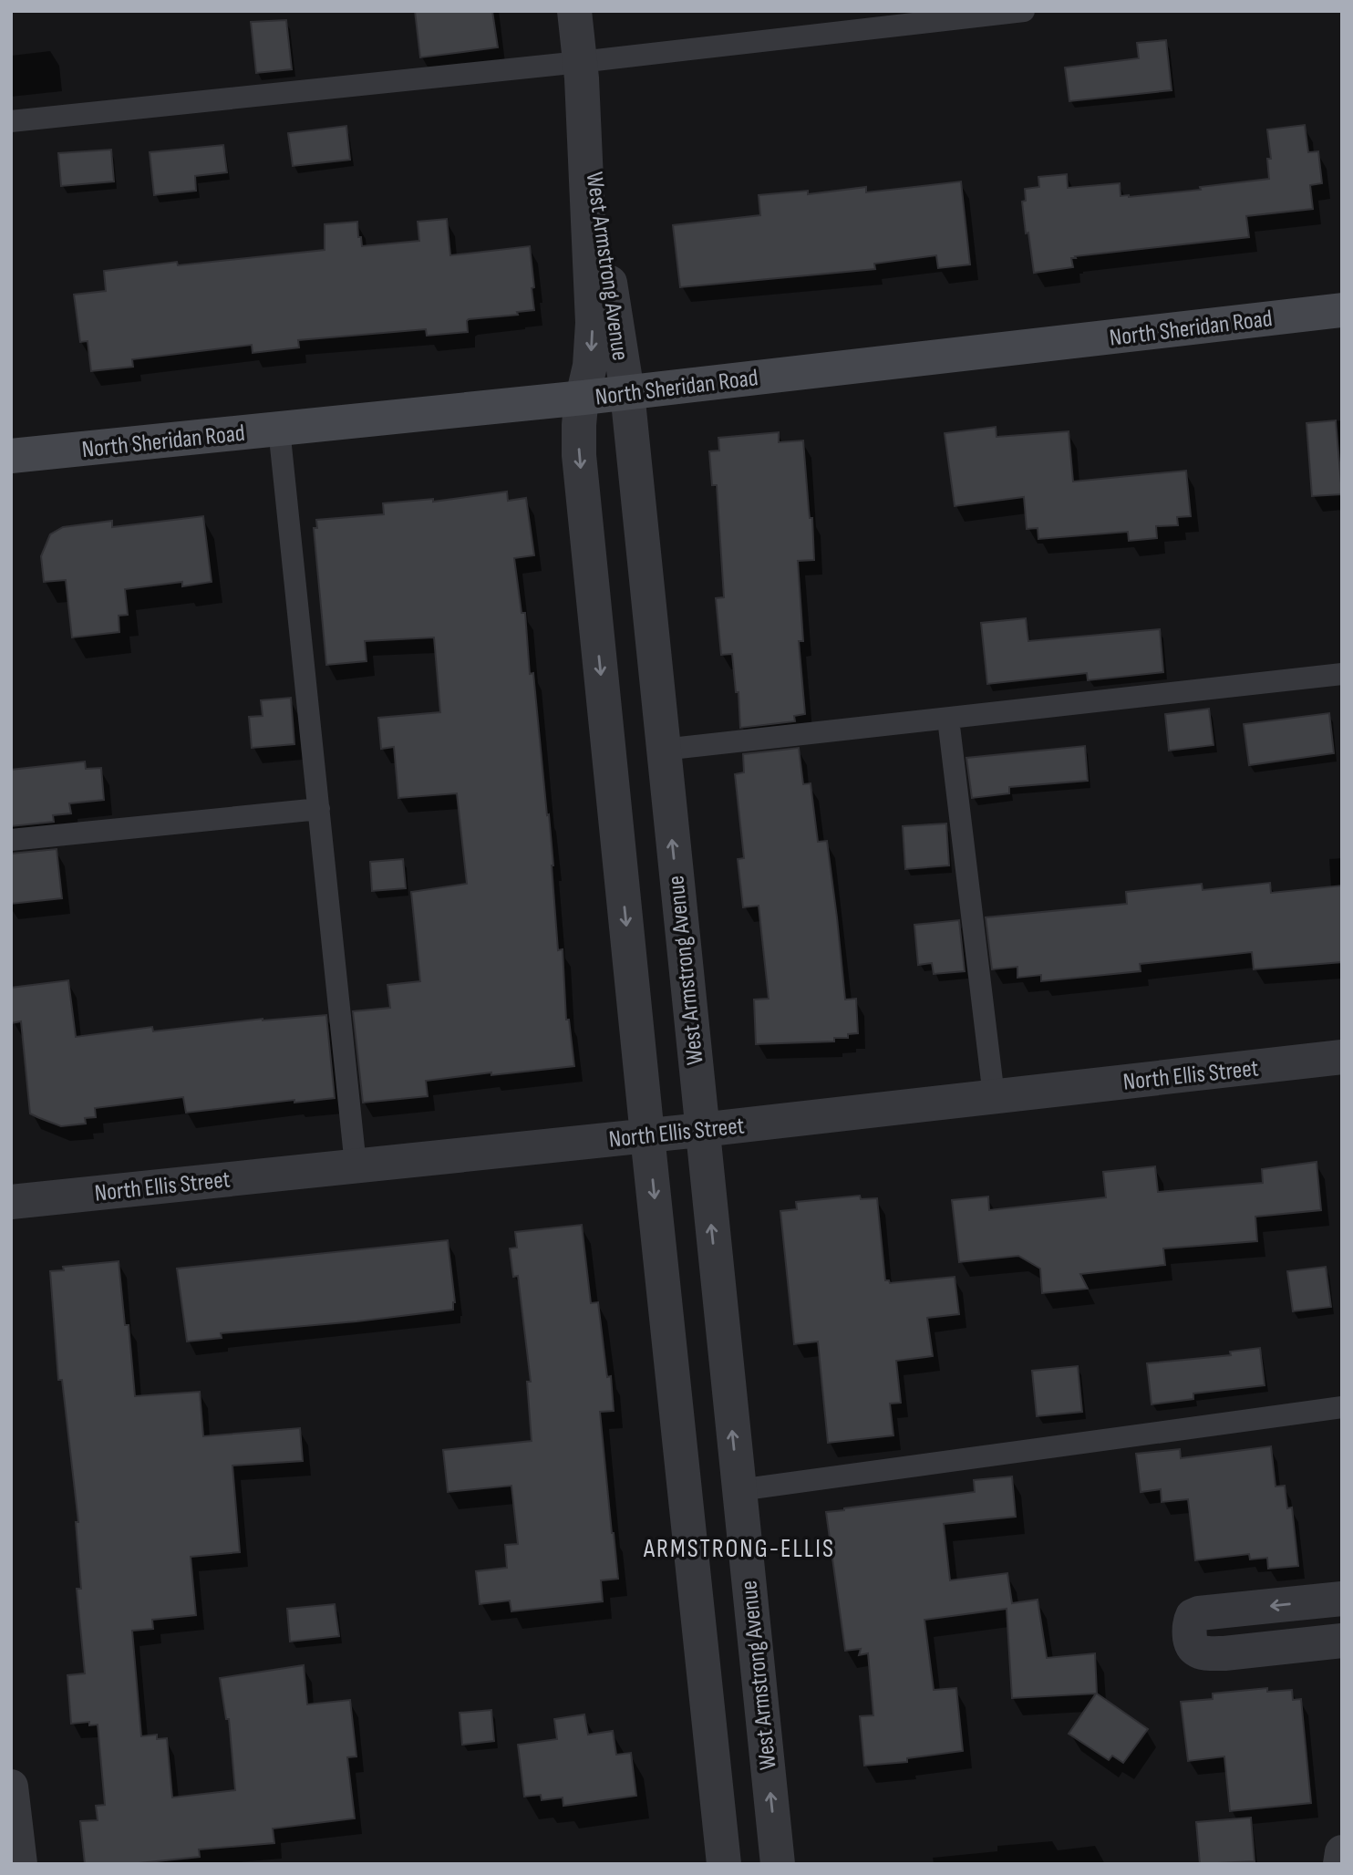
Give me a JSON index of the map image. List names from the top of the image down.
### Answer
{
  "streets": {
    "main road": ["North Sheridan Road"],
    "street": ["West Armstrong Avenue", "North Ellis Street"]
  },
  "crossings": [
    ["West Armstrong Avenue", "North Sheridan Road"],
    ["West Armstrong Avenue", "North Ellis Street"]
  ],
  "districts": ["ARMSTRONG-ELLIS"]
}
